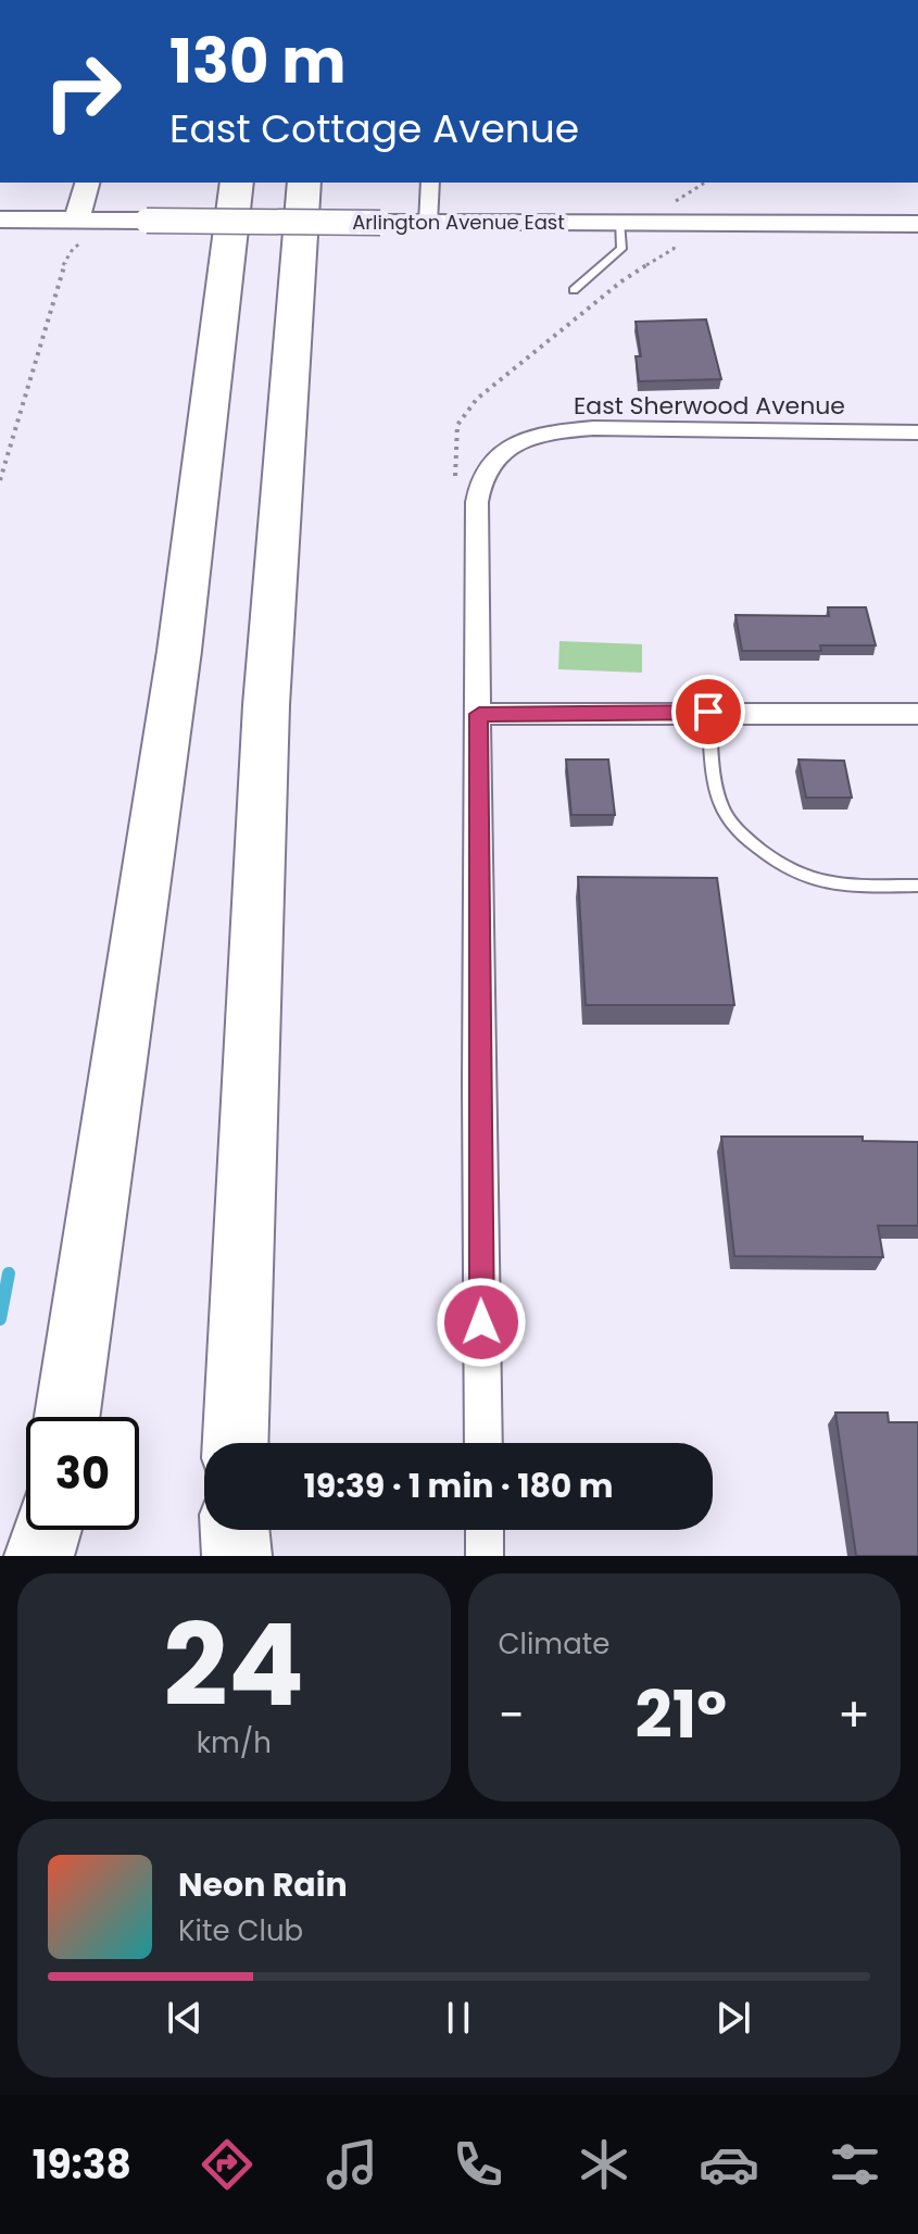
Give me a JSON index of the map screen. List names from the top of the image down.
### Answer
{
  "streets": {
    "street": ["Arlington Avenue East", "East Sherwood Avenue"]
  },
  "page": {
    "turn": ["130 m", "East Cottage Avenue"],
    "limit": "30",
    "trip": "19:39 · 1 min · 180 m",
    "tile": [
      ["24", "km/h"],
      "Climate"
    ],
    "heat": ["−", "21°", "+"],
    "song": ["Neon Rain", "Kite Club"],
    "tabs": "19:38"
  }
}
